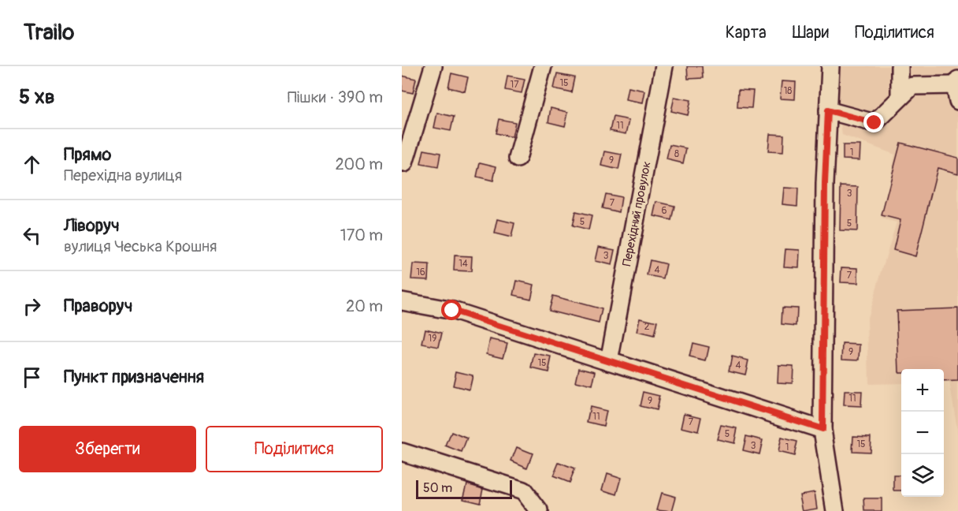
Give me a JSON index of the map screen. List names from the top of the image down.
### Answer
{
  "streets": {
    "street": ["Перехідний провулок"]
  },
  "house_numbers": [
    "15",
    "17",
    "18",
    "11",
    "1",
    "8",
    "9",
    "3",
    "7",
    "6",
    "5",
    "5",
    "3",
    "14",
    "4",
    "16",
    "7",
    "2",
    "19",
    "9",
    "15",
    "4",
    "11",
    "9",
    "11",
    "7",
    "5",
    "15",
    "3",
    "1"
  ],
  "scale_bar": "50 m",
  "page": {
    "header": "Trailo",
    "nav": ["Карта", "Шари", "Поділитися"],
    "heading": ["5 хв", "Пішки · 390 m"],
    "list": [
      ["Прямо", "Перехідна вулиця", "200 m"],
      ["Ліворуч", "вулиця Чеська Крошня", "170 m"],
      ["Праворуч", "20 m"],
      "Пункт призначення"
    ],
    "map_buttons": ["+", "−"],
    "buttons": ["Зберегти", "Поділитися"],
    "scale": "50 m"
  }
}
